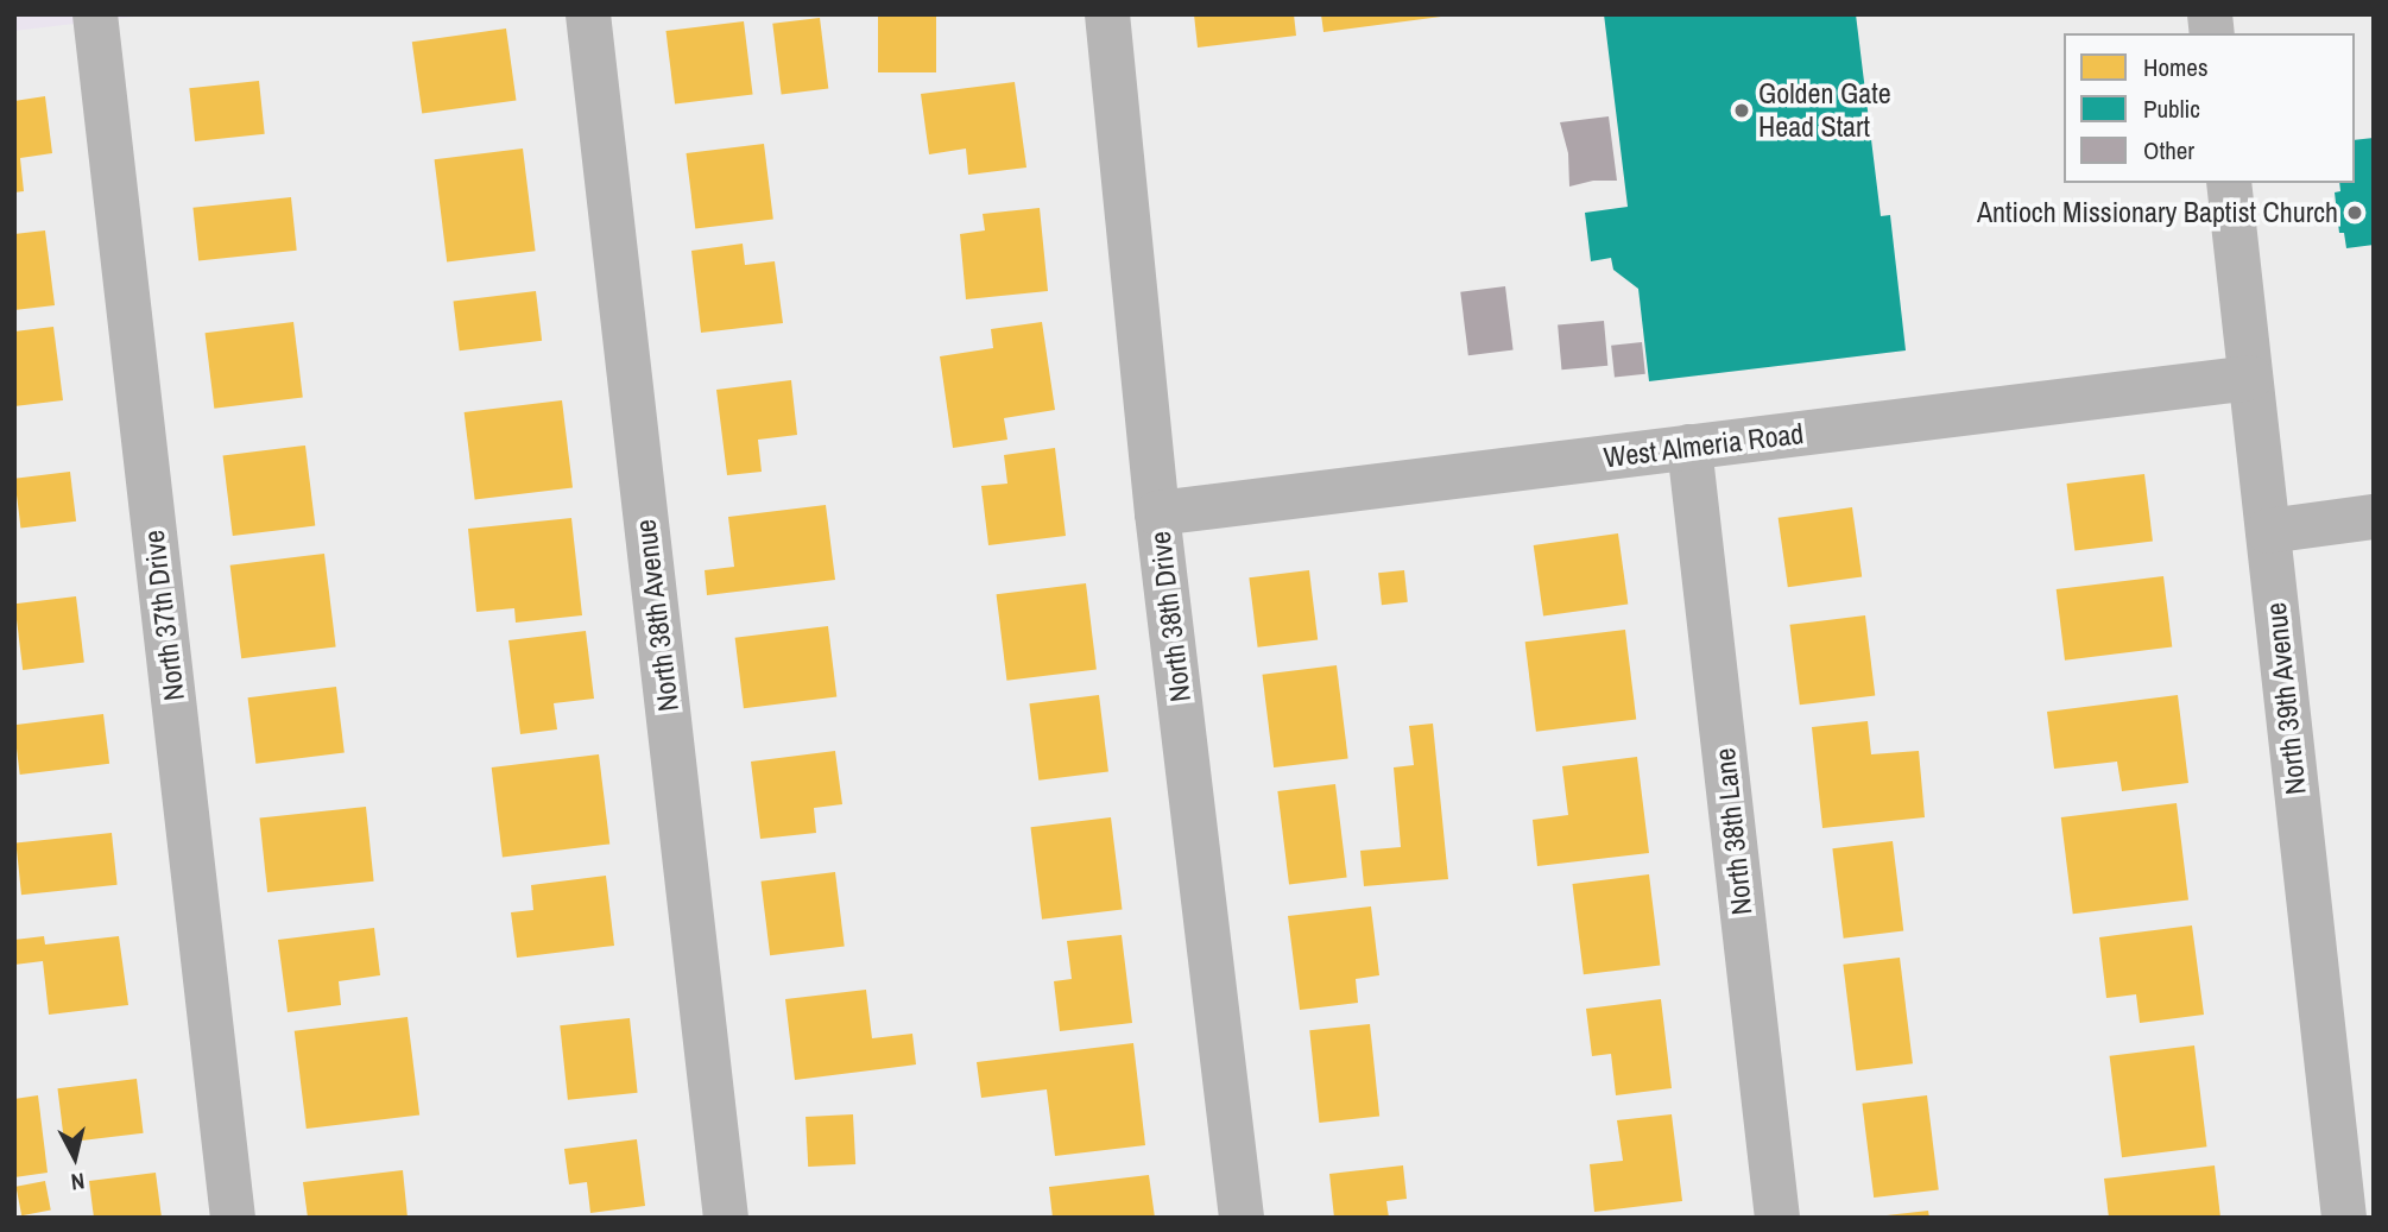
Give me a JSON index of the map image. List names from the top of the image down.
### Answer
{
  "streets": {
    "street": [
      "West Almeria Road",
      "North 37th Drive",
      "North 38th Avenue",
      "North 38th Drive",
      "North 39th Avenue",
      "North 38th Lane"
    ]
  },
  "crossings": [
    ["West Almeria Road", "North 38th Drive"],
    ["West Almeria Road", "North 39th Avenue"],
    ["West Almeria Road", "North 38th Lane"]
  ],
  "places": ["Golden Gate Head Start", "Antioch Missionary Baptist Church"],
  "legend": ["Homes", "Public", "Other"],
  "north": "bottom"
}
